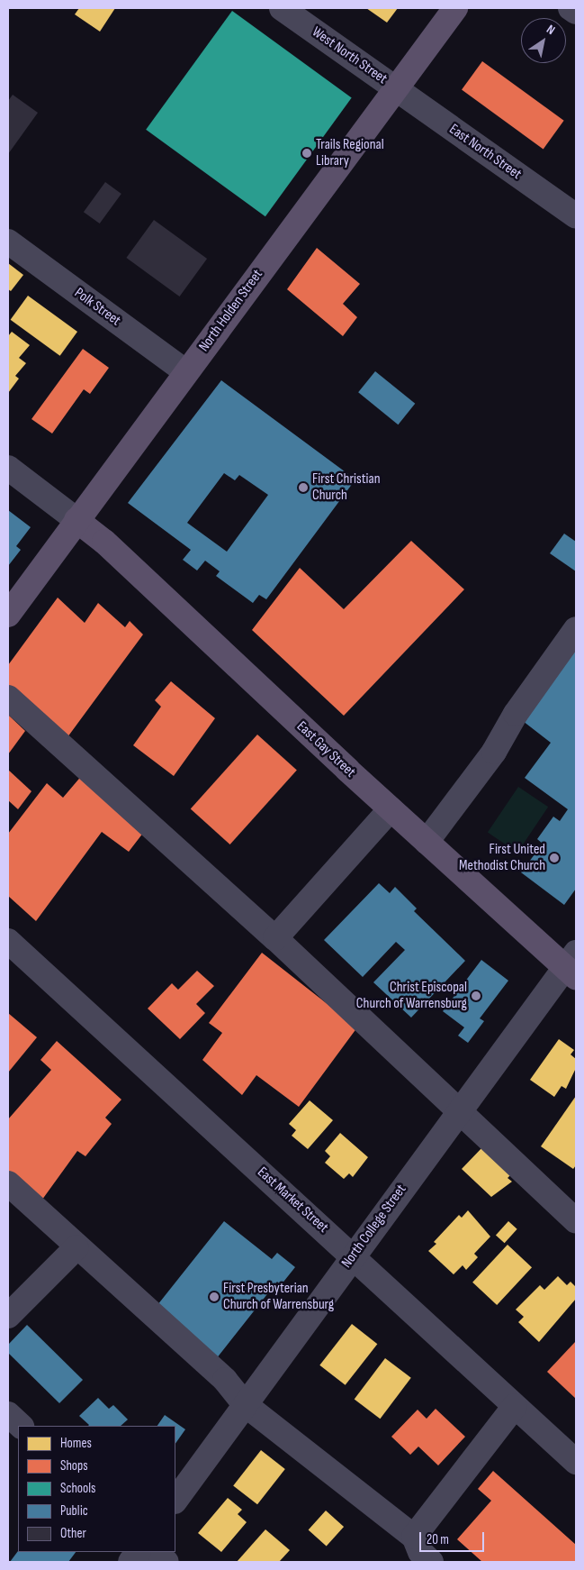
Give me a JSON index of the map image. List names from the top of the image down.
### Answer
{
  "streets": {
    "main road": ["North Holden Street", "East Gay Street"],
    "street": [
      "West North Street",
      "East North Street",
      "Polk Street",
      "East Market Street",
      "North College Street"
    ]
  },
  "crossings": [
    ["West North Street", "East North Street"],
    ["West North Street", "North Holden Street"],
    ["East North Street", "North Holden Street"],
    ["Polk Street", "North Holden Street"],
    ["North Holden Street", "East Gay Street"],
    ["East Gay Street", "North College Street"],
    ["East Market Street", "North College Street"]
  ],
  "places": [
    "Trails Regional Library",
    "First Christian Church",
    "First United Methodist Church",
    "Christ Episcopal Church of Warrensburg",
    "First Presbyterian Church of Warrensburg"
  ],
  "legend": [
    "Homes",
    "Shops",
    "Schools",
    "Public",
    "Other"
  ],
  "scale_bar": "20 m",
  "north": "top right"
}
